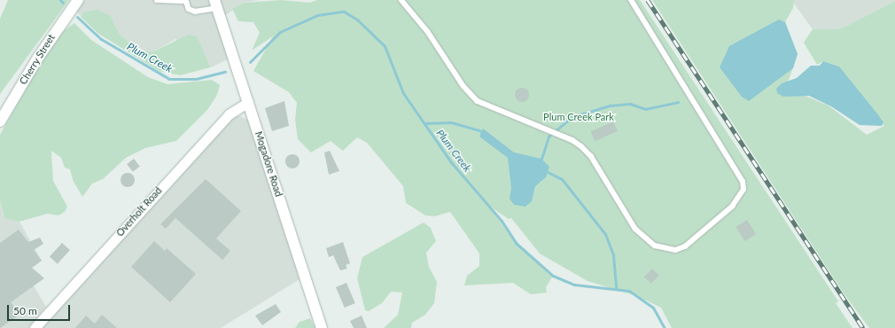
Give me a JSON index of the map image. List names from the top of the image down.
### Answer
{
  "streets": {
    "street": ["Cherry Street", "Mogadore Road", "Overholt Road"]
  },
  "crossings": [
    ["Mogadore Road", "Overholt Road"]
  ],
  "water": ["Plum Creek"],
  "parks": ["Plum Creek Park"],
  "scale_bar": "50 m"
}
